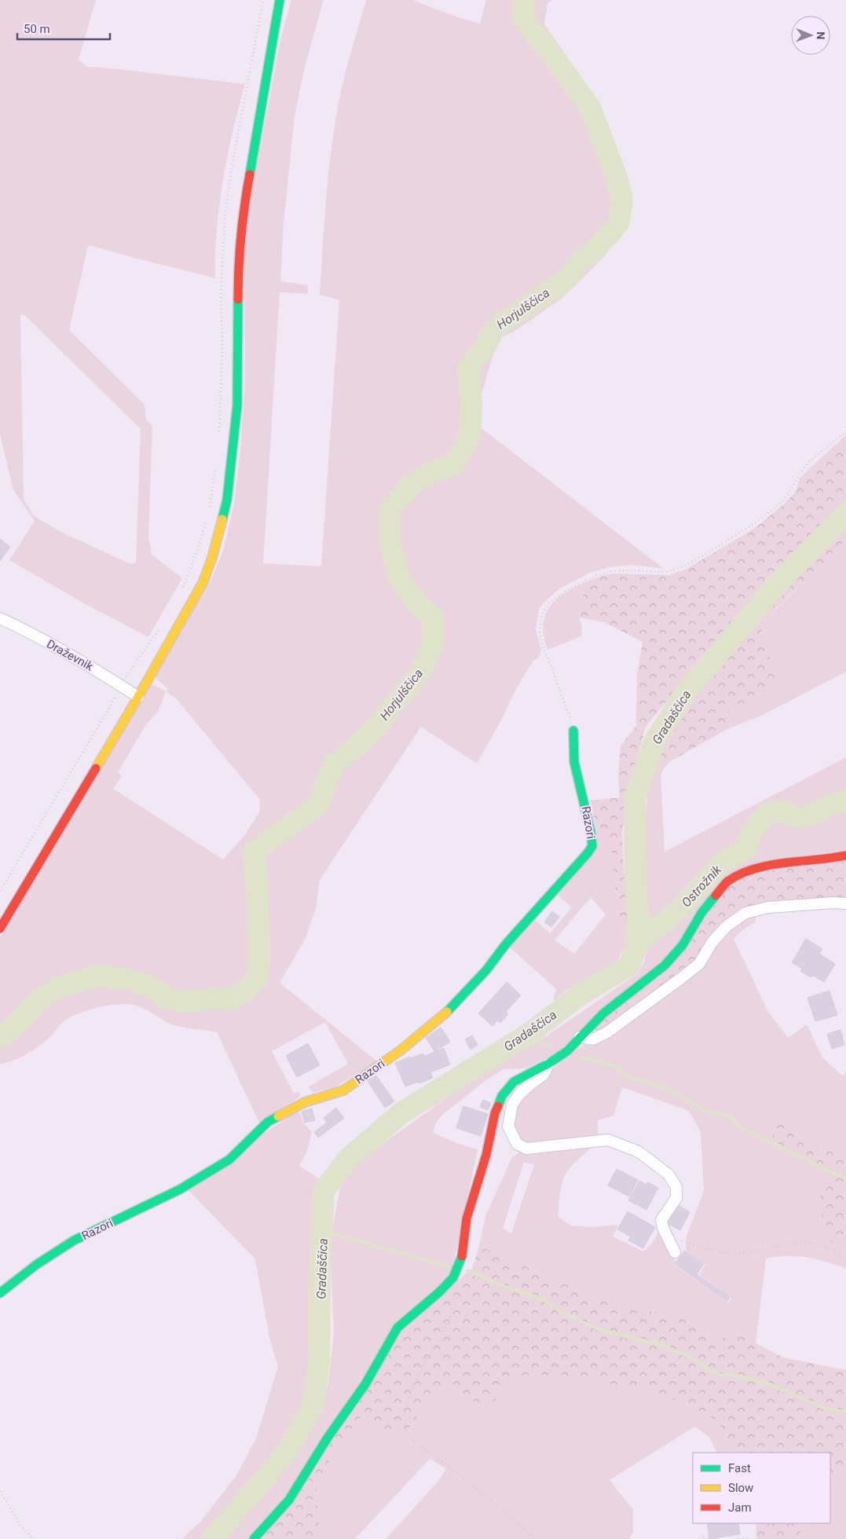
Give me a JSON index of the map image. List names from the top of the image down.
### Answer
{
  "streets": {
    "street": ["Draževnik", "Razori"]
  },
  "water": ["Horjulščica", "Gradaščica", "Ostrožnik"],
  "legend": ["Fast", "Slow", "Jam"],
  "scale_bar": "50 m",
  "north": "right"
}
